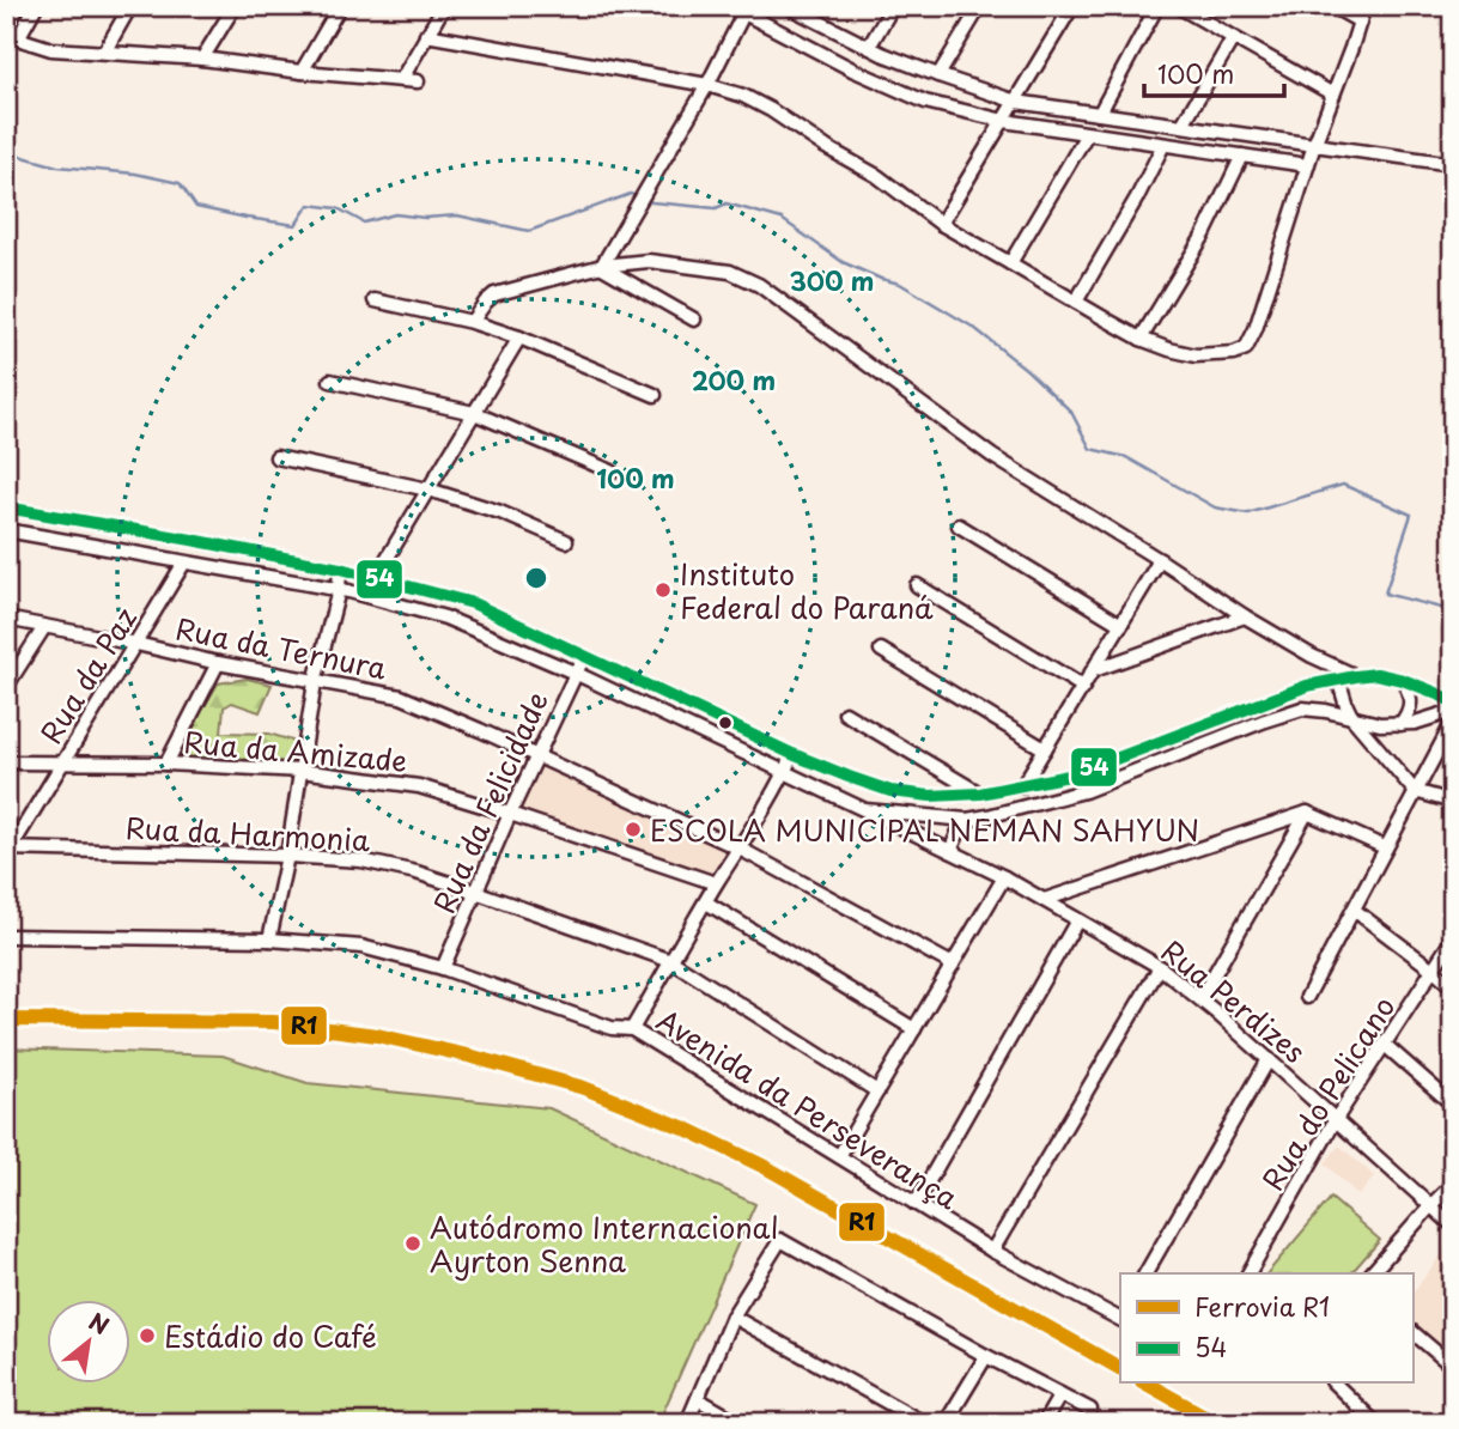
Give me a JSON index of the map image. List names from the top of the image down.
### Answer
{
  "streets": {
    "street": [
      "Rua da Ternura",
      "Rua da Paz",
      "Rua da Amizade",
      "Rua da Felicidade",
      "Rua da Harmonia",
      "Rua Perdizes",
      "Rua do Pelicano",
      "Avenida da Perseverança"
    ]
  },
  "crossings": [
    ["Rua da Ternura", "Rua da Paz"],
    ["Rua da Ternura", "Rua da Felicidade"],
    ["Rua da Paz", "Rua da Amizade"],
    ["Rua da Paz", "Rua da Harmonia"],
    ["Rua da Paz", "Rua Perdizes"],
    ["Rua da Amizade", "Rua da Felicidade"],
    ["Rua da Felicidade", "Rua da Harmonia"],
    ["Rua da Felicidade", "Rua Perdizes"],
    ["Rua da Felicidade", "Avenida da Perseverança"],
    ["Rua Perdizes", "Rua do Pelicano"]
  ],
  "places": [
    "Instituto Federal do Paraná",
    "ESCOLA MUNICIPAL NEMAN SAHYUN",
    "Autódromo Internacional Ayrton Senna",
    "Estádio do Café"
  ],
  "lines": ["transit line 54", "rail line R1"],
  "legend": ["Ferrovia R1", "54"],
  "scale_bar": "100 m",
  "north": "top right",
  "rings": ["300 m", "200 m", "100 m"]
}
